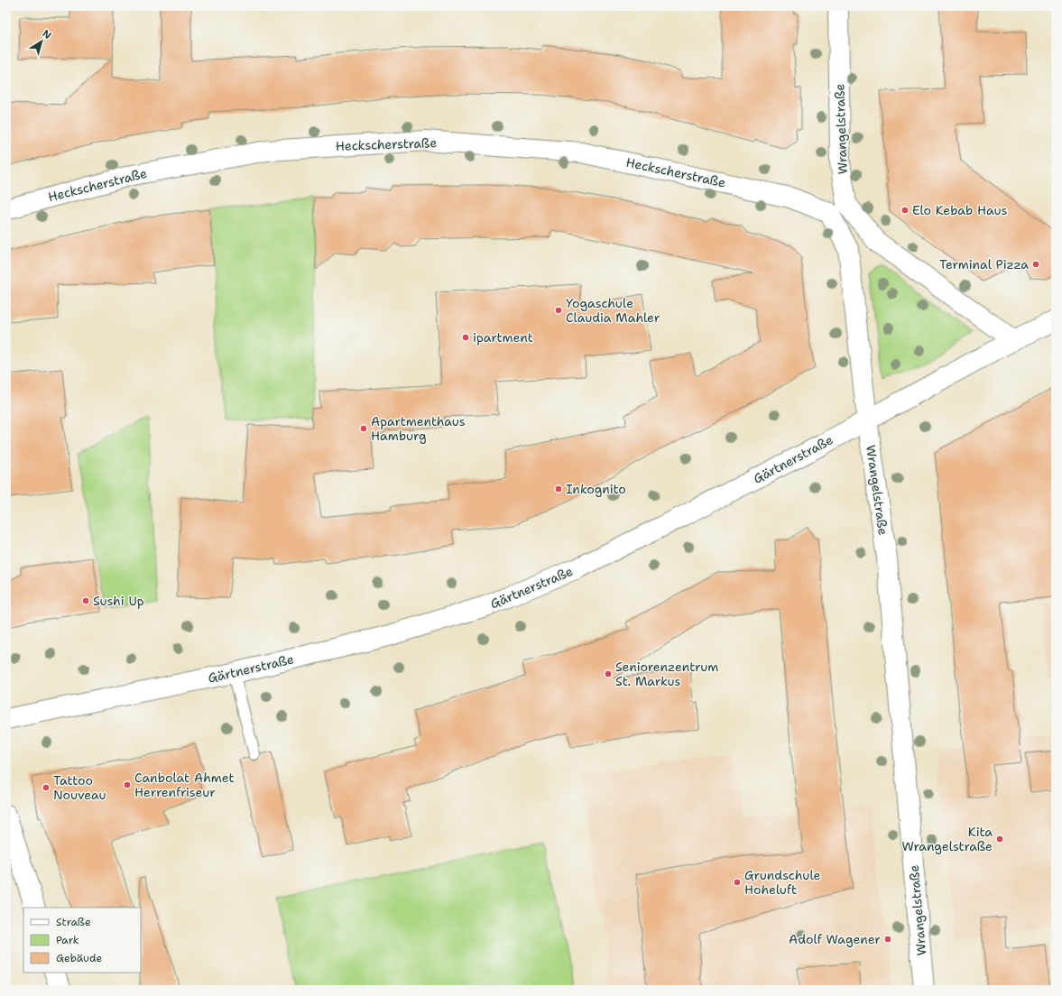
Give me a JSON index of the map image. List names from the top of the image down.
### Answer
{
  "streets": {
    "street": ["Wrangelstraße", "Heckscherstraße", "Gärtnerstraße"]
  },
  "crossings": [
    ["Wrangelstraße", "Heckscherstraße"],
    ["Wrangelstraße", "Gärtnerstraße"]
  ],
  "places": [
    "Elo Kebab Haus",
    "Terminal Pizza",
    "Yogaschule Claudia Mahler",
    "ipartment",
    "Apartmenthaus Hamburg",
    "Inkognito",
    "Sushi Up",
    "Seniorenzentrum St. Markus",
    "Canbolat Ahmet Herrenfriseur",
    "Tattoo Nouveau",
    "Kita Wrangelstraße",
    "Grundschule Hoheluft",
    "Adolf Wagener"
  ],
  "legend": ["Straße", "Park", "Gebäude"],
  "north": "top right"
}
